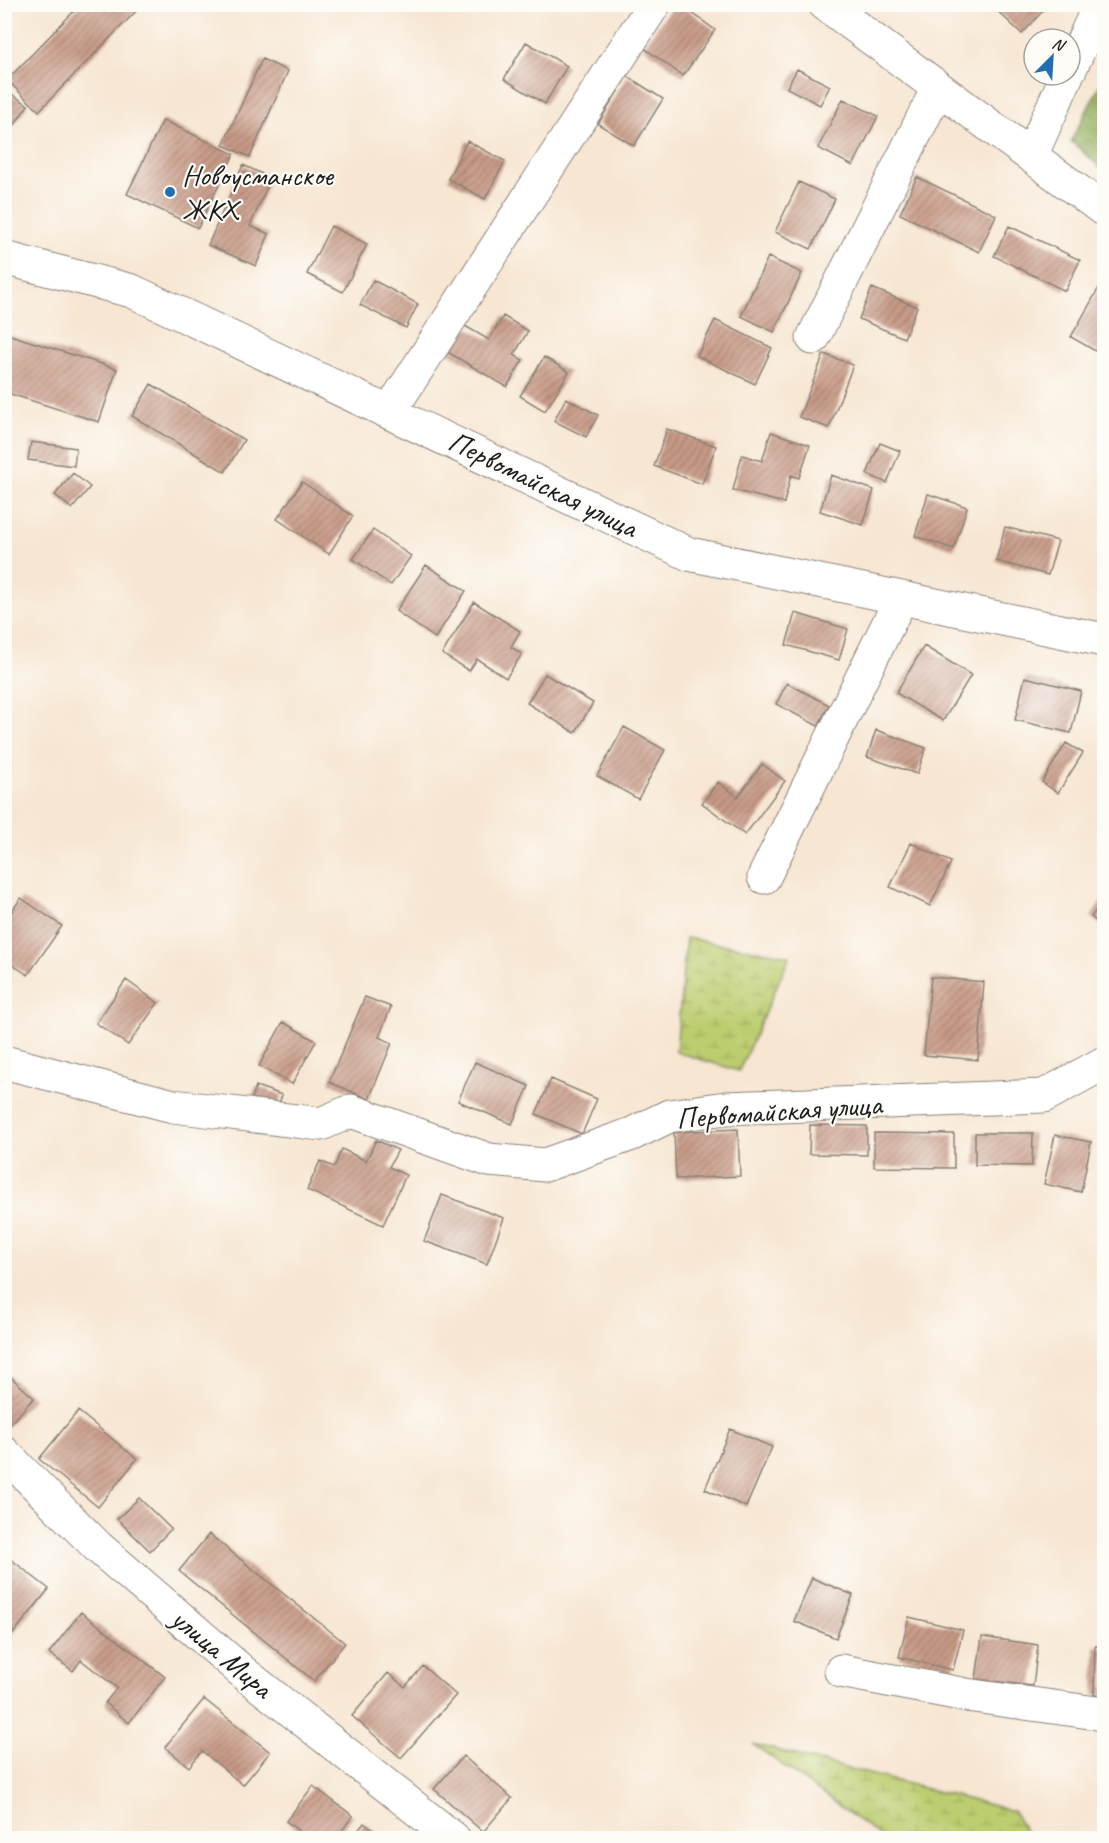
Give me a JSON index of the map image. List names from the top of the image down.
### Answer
{
  "streets": {
    "street": ["Первомайская улица", "улица Мира"]
  },
  "places": ["Новоусманское ЖКХ"],
  "north": "top right"
}
